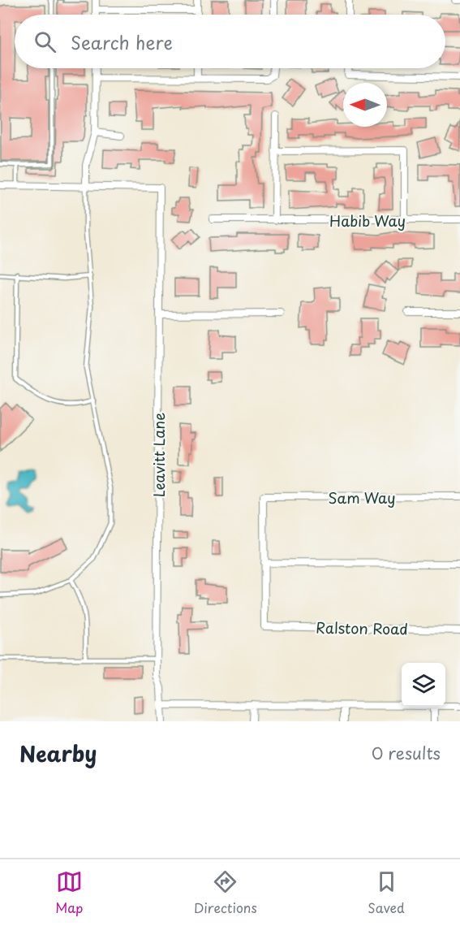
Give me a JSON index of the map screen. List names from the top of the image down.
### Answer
{
  "streets": {
    "street": [
      "Habib Way",
      "Leavitt Lane",
      "Sam Way",
      "Ralston Road"
    ]
  },
  "crossings": [
    ["Sam Way", "Ralston Road"]
  ],
  "north": "left",
  "page": {
    "search": "Search here",
    "heading": ["Nearby", "0 results"],
    "nav": ["Map", "Directions", "Saved"]
  }
}
